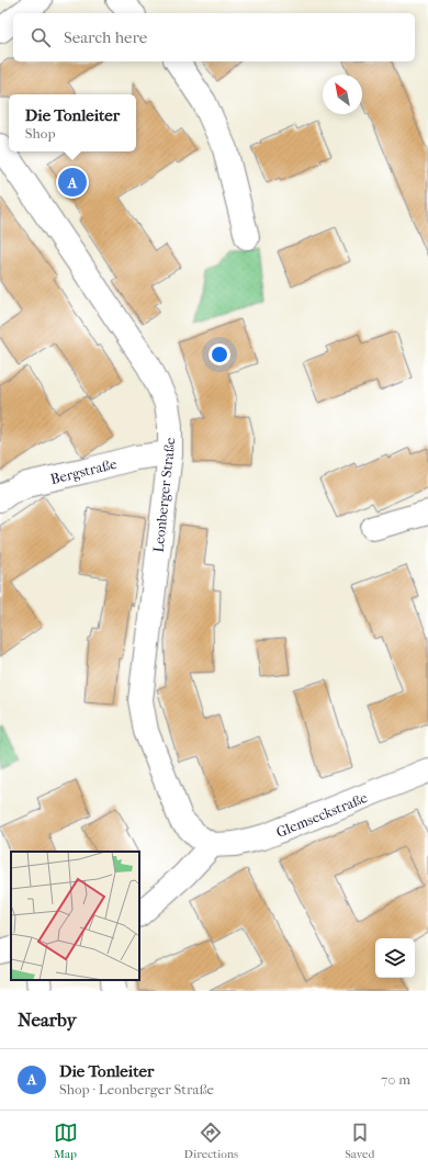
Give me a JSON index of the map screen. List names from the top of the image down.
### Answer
{
  "streets": {
    "street": ["Bergstraße", "Leonberger Straße", "Glemseckstraße"]
  },
  "crossings": [
    ["Bergstraße", "Leonberger Straße"],
    ["Leonberger Straße", "Glemseckstraße"]
  ],
  "north": "top left",
  "page": {
    "search": "Search here",
    "popup": ["Die Tonleiter", "Shop"],
    "pins": "A",
    "heading": "Nearby",
    "list": [
      {
        "mark": "A",
        "name": "Die Tonleiter",
        "note": "Shop · Leonberger Straße",
        "value": "70 m"
      }
    ],
    "nav": ["Map", "Directions", "Saved"]
  }
}
